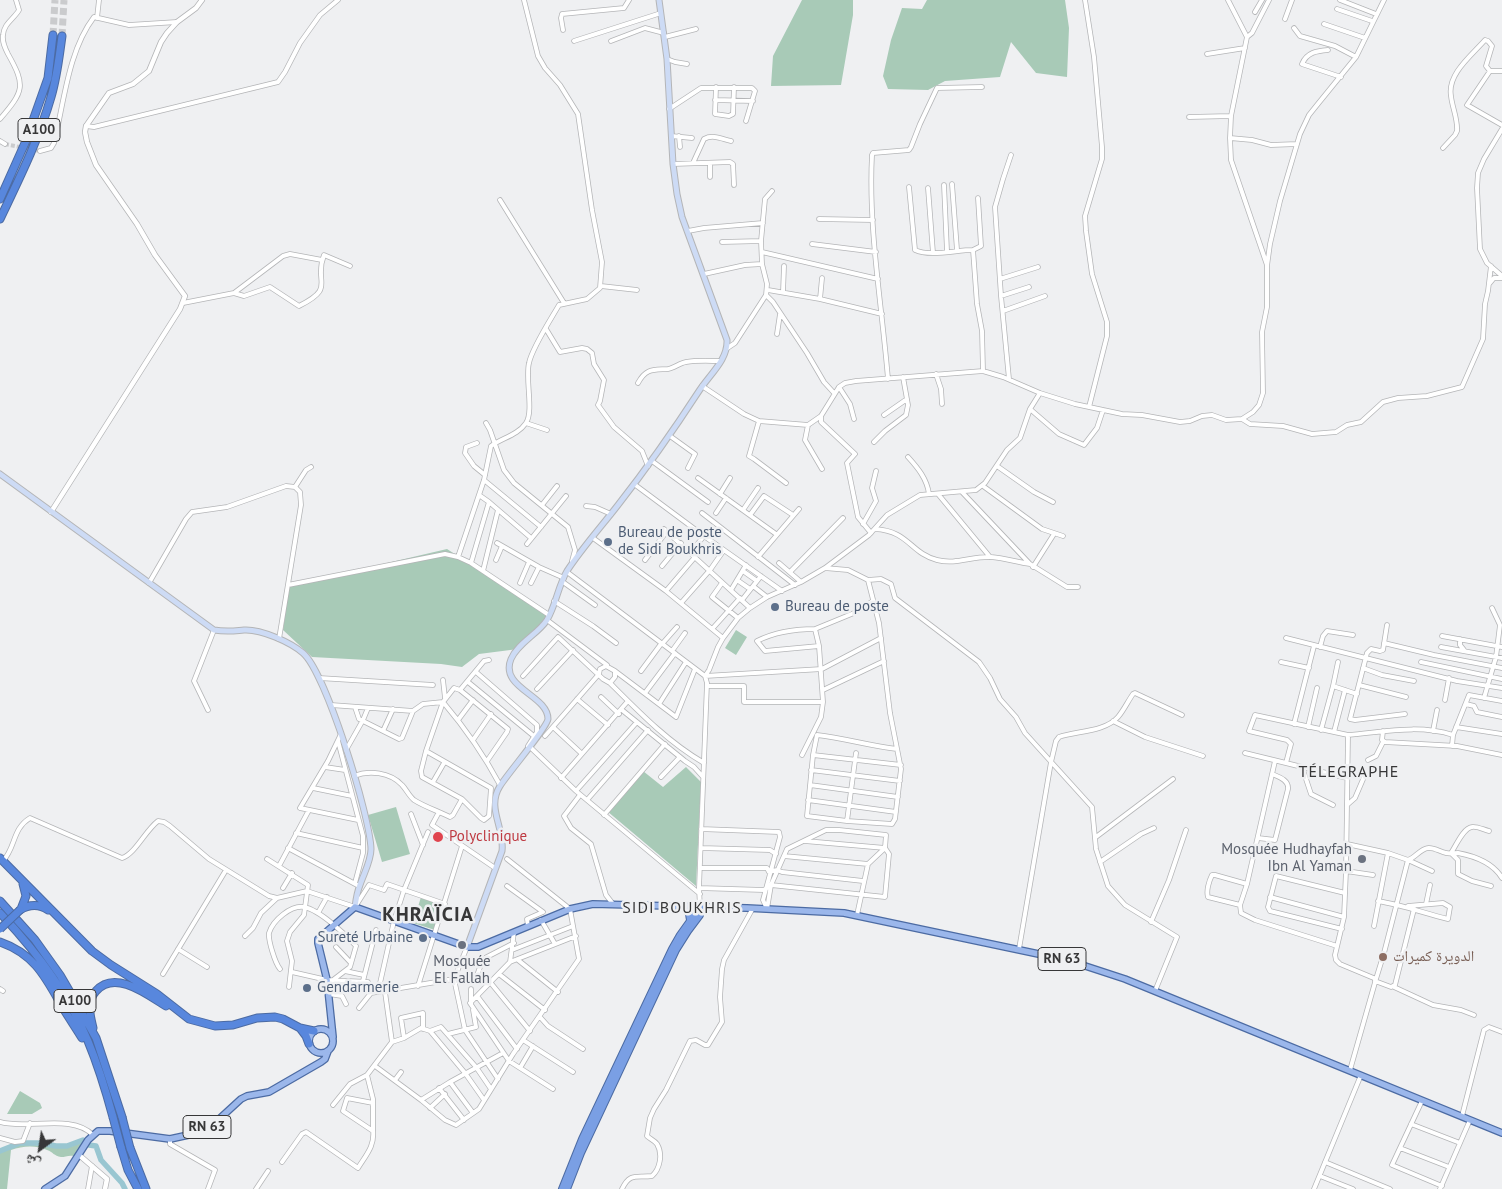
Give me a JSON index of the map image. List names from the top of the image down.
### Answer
{
  "streets": {
    "highway": ["A100"],
    "main road": ["RN 63"]
  },
  "districts": ["TÉLEGRAPHE", "SIDI BOUKHRIS", "KHRAÏCIA"],
  "places": [
    "Bureau de poste de Sidi Boukhris",
    "Bureau de poste",
    "Polyclinique",
    "Mosquée Hudhayfah Ibn Al Yaman",
    "Sureté Urbaine",
    "Mosquée El Fallah",
    "الدويرة كميرات",
    "Gendarmerie"
  ],
  "north": "bottom left"
}
